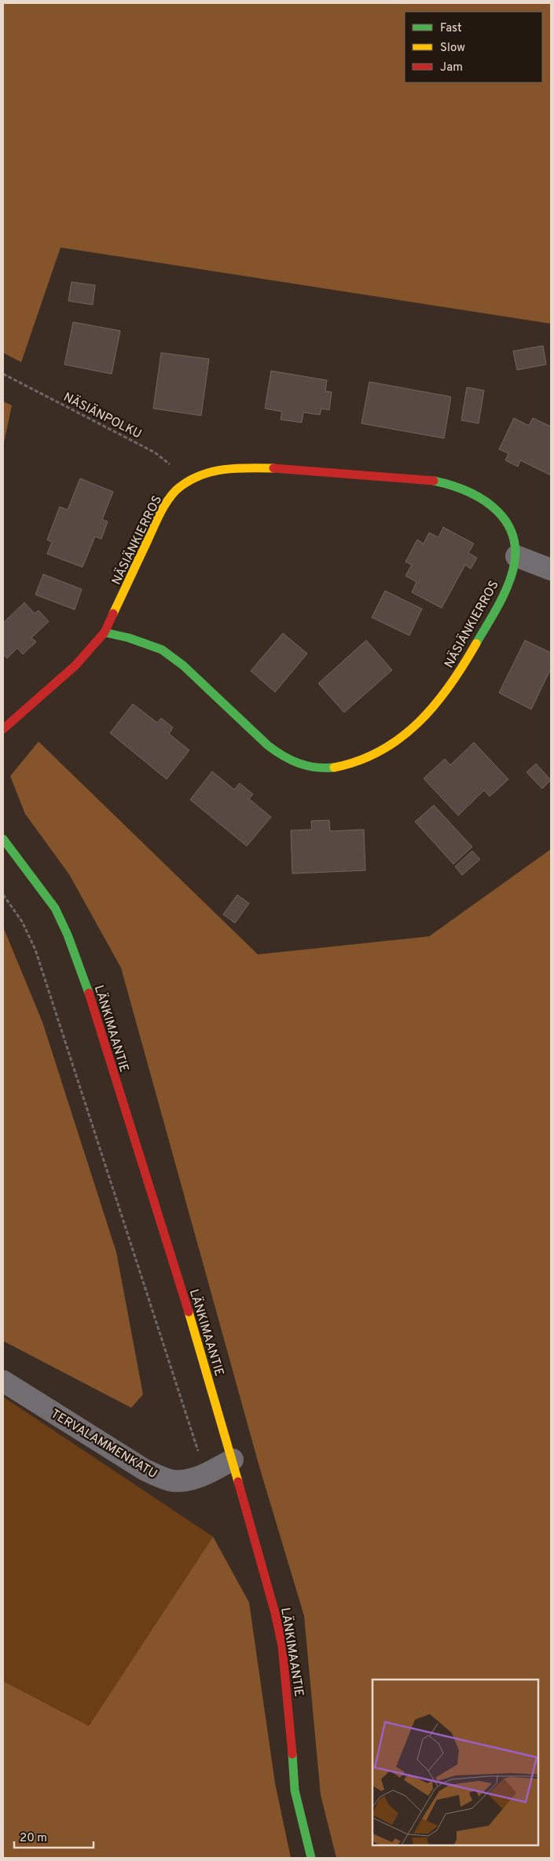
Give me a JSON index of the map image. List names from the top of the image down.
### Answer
{
  "streets": {
    "street": ["NÄSIÄNKIERROS", "LÄNKIMAANTIE", "TERVALAMMENKATU"],
    "path": ["NÄSIÄNPOLKU"]
  },
  "crossings": [
    ["NÄSIÄNPOLKU", "NÄSIÄNKIERROS"],
    ["LÄNKIMAANTIE", "TERVALAMMENKATU"]
  ],
  "legend": ["Fast", "Slow", "Jam"],
  "scale_bar": "20 m"
}
